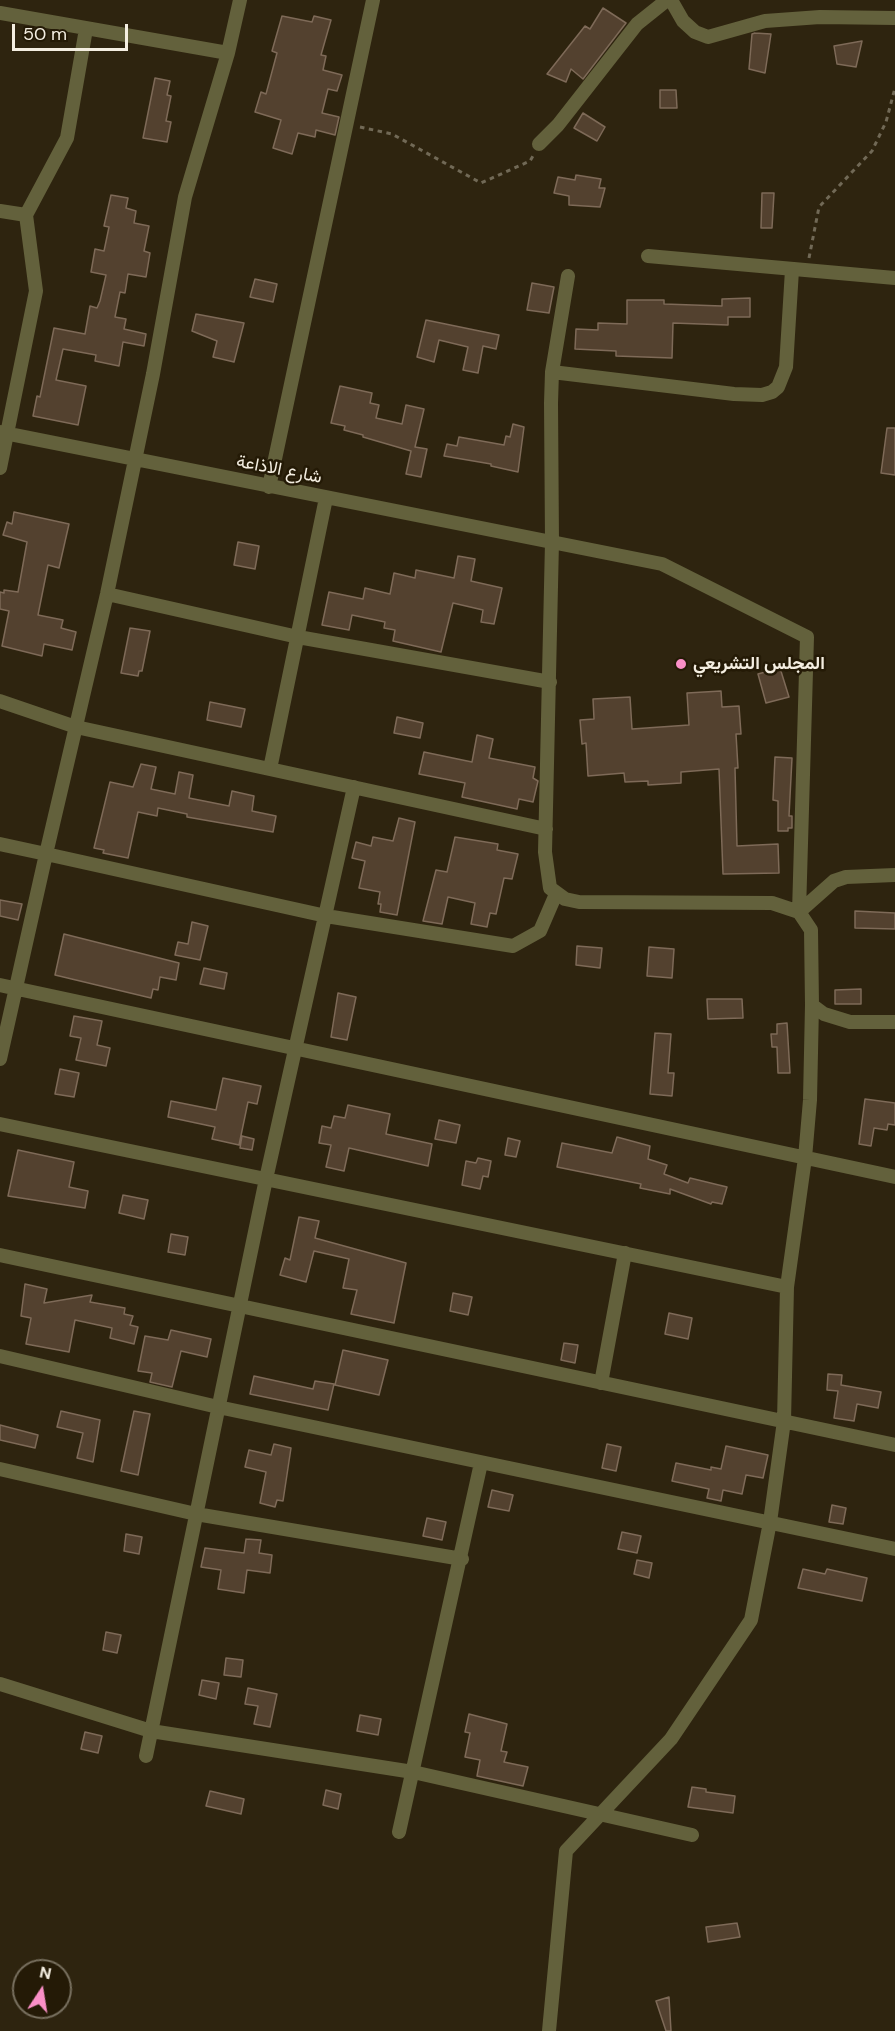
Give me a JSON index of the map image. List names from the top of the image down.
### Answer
{
  "streets": {
    "street": ["شارع الاذاعة"]
  },
  "places": ["المجلس التشريعي"],
  "scale_bar": "50 m",
  "north": "top"
}
